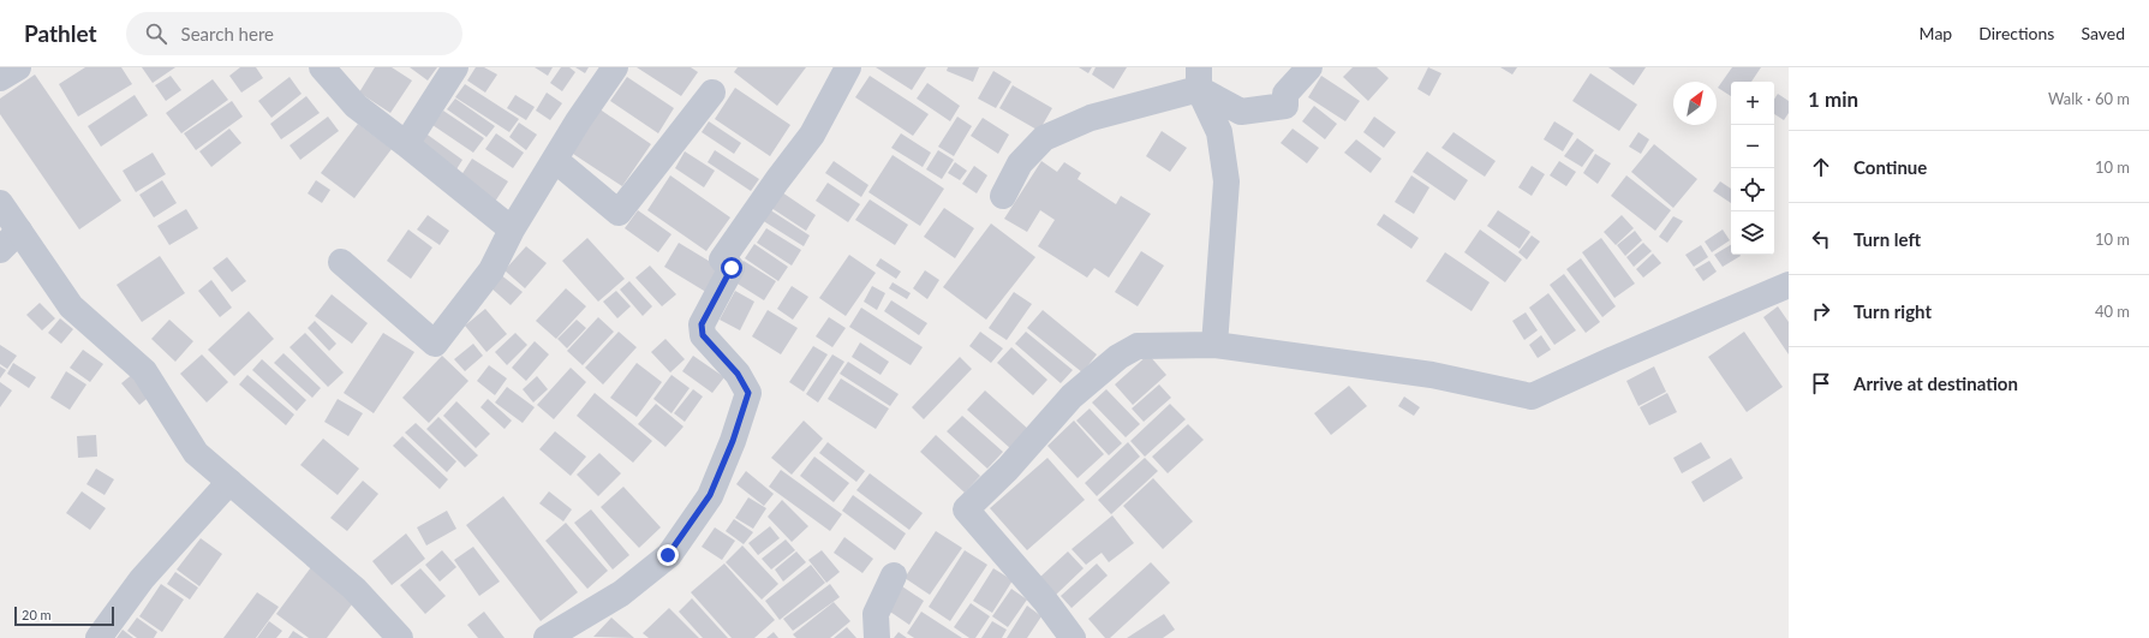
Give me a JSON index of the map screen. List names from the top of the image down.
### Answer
{
  "scale_bar": "20 m",
  "north": "top right",
  "page": {
    "header": "Pathlet",
    "search": "Search here",
    "nav": ["Map", "Directions", "Saved"],
    "heading": ["1 min", "Walk · 60 m"],
    "map_buttons": ["+", "−"],
    "list": [
      ["Continue", "10 m"],
      ["Turn left", "10 m"],
      ["Turn right", "40 m"],
      "Arrive at destination"
    ],
    "scale": "20 m"
  }
}
